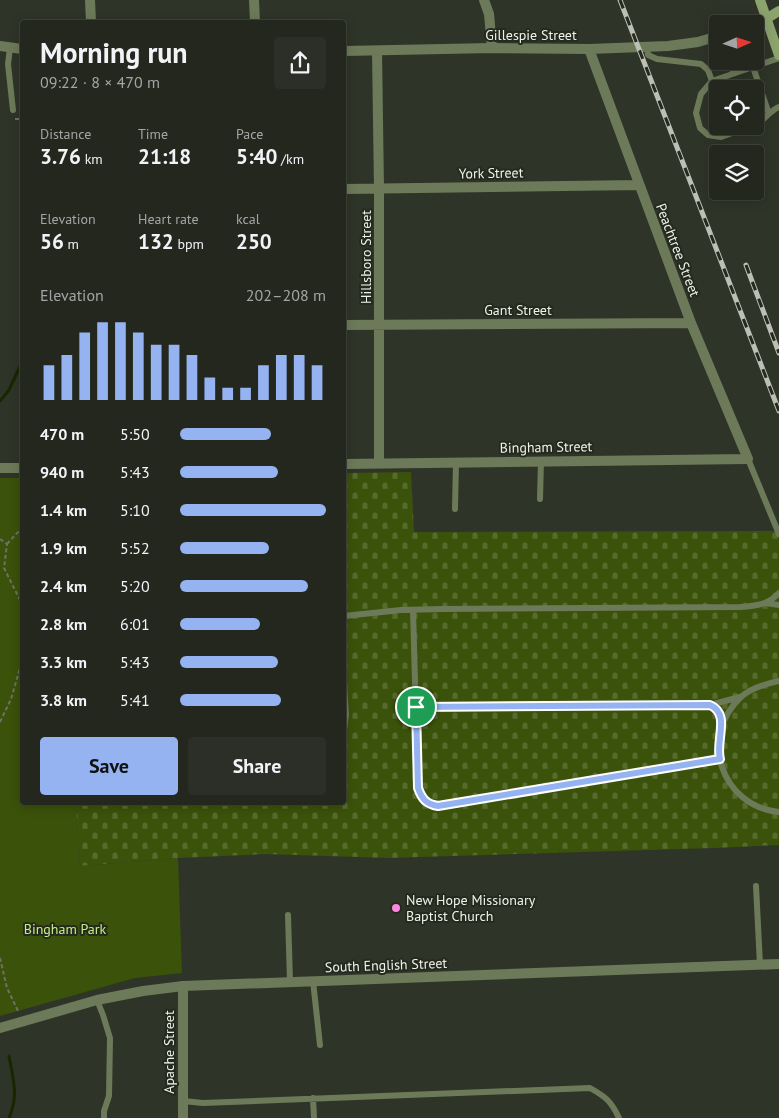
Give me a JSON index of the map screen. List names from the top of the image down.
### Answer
{
  "streets": {
    "street": [
      "Gillespie Street",
      "York Street",
      "Peachtree Street",
      "Hillsboro Street",
      "Gant Street",
      "Bingham Street",
      "South English Street",
      "Apache Street"
    ]
  },
  "crossings": [
    ["Gillespie Street", "Peachtree Street"],
    ["Gillespie Street", "Hillsboro Street"],
    ["York Street", "Peachtree Street"],
    ["York Street", "Hillsboro Street"],
    ["Peachtree Street", "Gant Street"],
    ["Peachtree Street", "Bingham Street"],
    ["Hillsboro Street", "Gant Street"],
    ["Hillsboro Street", "Bingham Street"],
    ["South English Street", "Apache Street"]
  ],
  "parks": ["Bingham Park"],
  "places": ["New Hope Missionary Baptist Church"],
  "north": "right",
  "page": {
    "heading": ["Morning run", "09:22 · 8 × 470 m"],
    "stats": [
      ["Distance", "3.76 km"],
      ["Time", "21:18"],
      ["Pace", "5:40 /km"],
      ["Elevation", "56 m"],
      ["Heart rate", "132 bpm"],
      ["kcal", "250"]
    ],
    "chart": ["Elevation", "202–208 m"],
    "list": [
      {
        "name": "470 m",
        "note": "5:50"
      },
      {
        "name": "940 m",
        "note": "5:43"
      },
      {
        "name": "1.4 km",
        "note": "5:10"
      },
      {
        "name": "1.9 km",
        "note": "5:52"
      },
      {
        "name": "2.4 km",
        "note": "5:20"
      },
      {
        "name": "2.8 km",
        "note": "6:01"
      },
      {
        "name": "3.3 km",
        "note": "5:43"
      },
      {
        "name": "3.8 km",
        "note": "5:41"
      }
    ],
    "buttons": ["Save", "Share"]
  }
}
